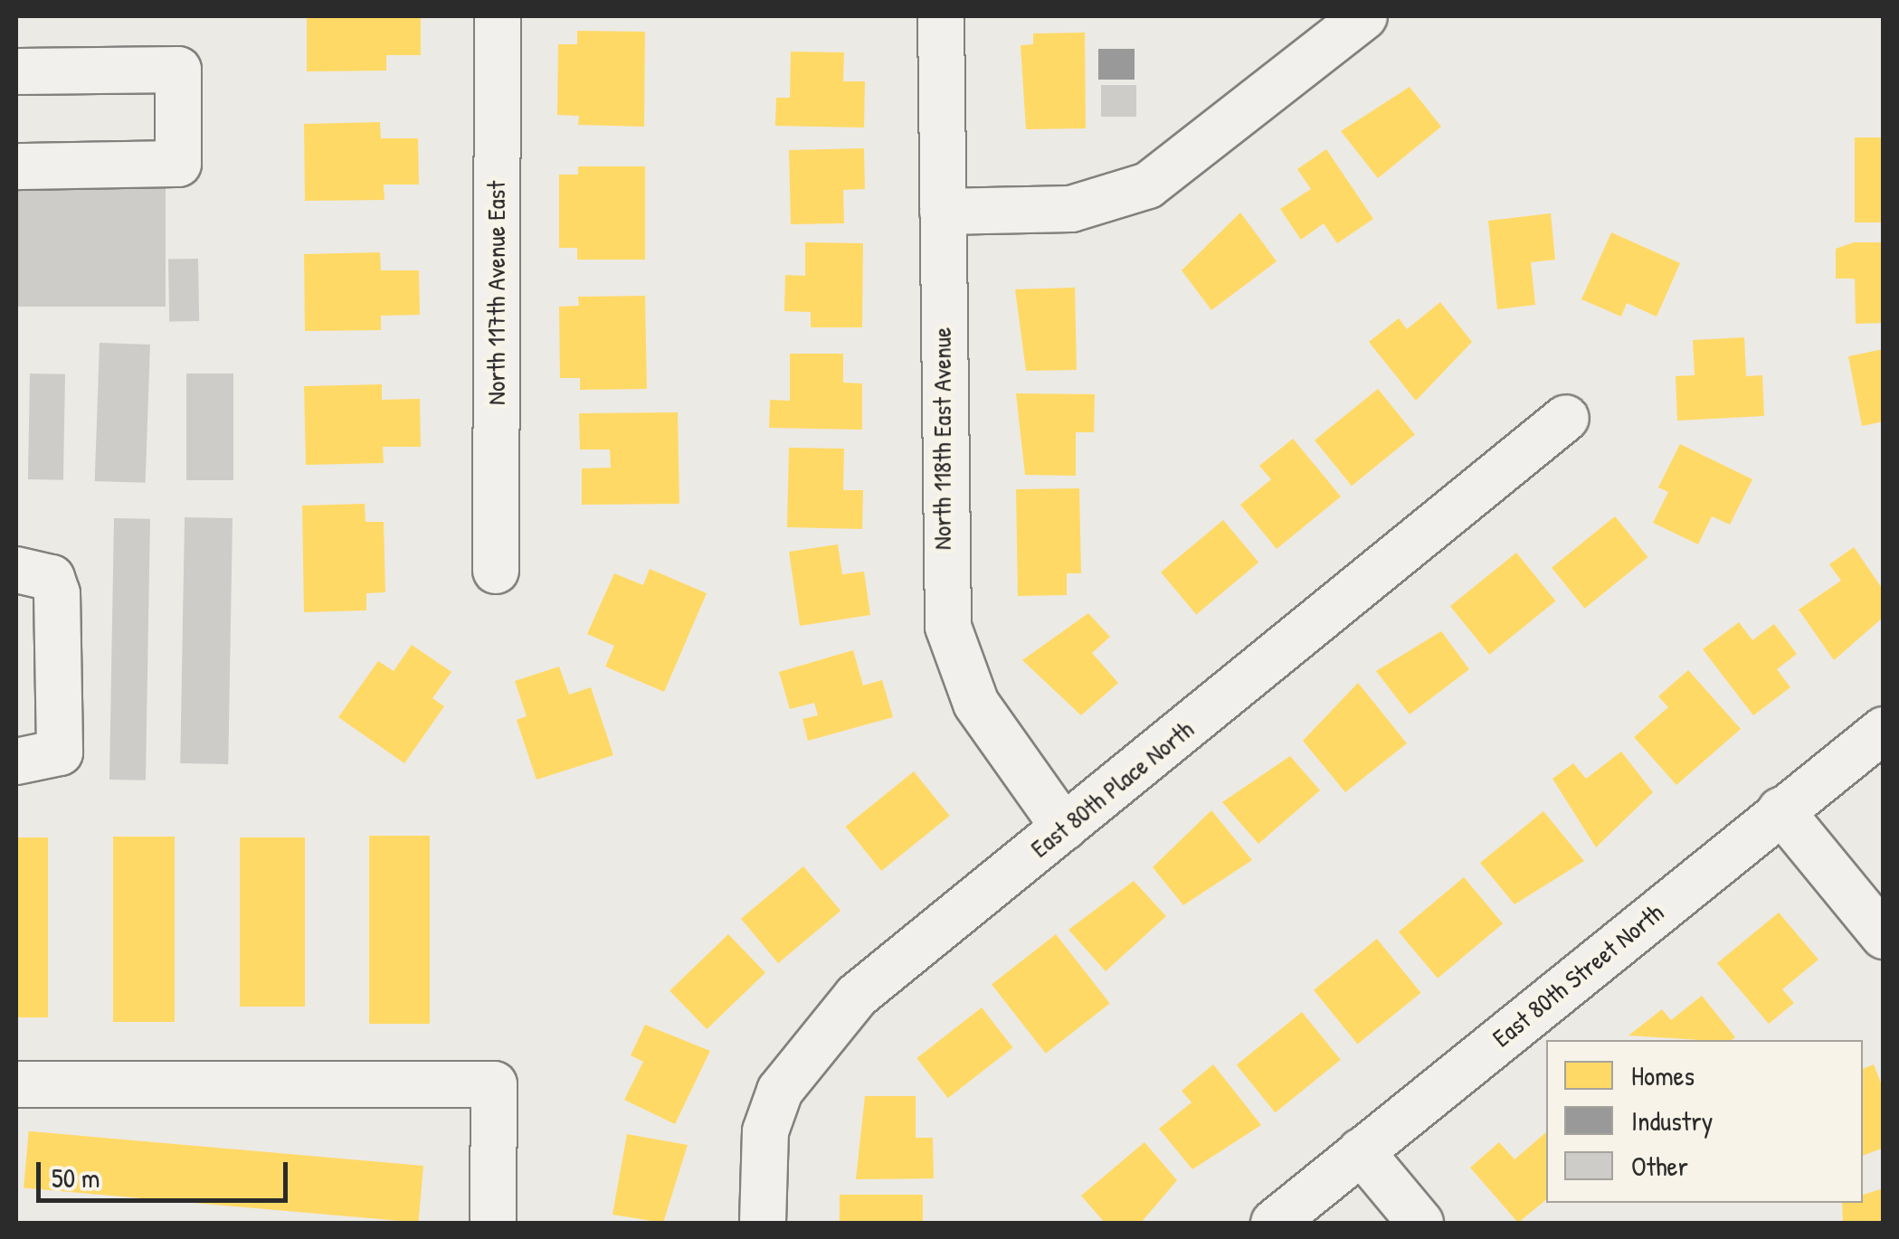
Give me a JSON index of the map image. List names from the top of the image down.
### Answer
{
  "streets": {
    "street": [
      "North 117th Avenue East",
      "North 118th East Avenue",
      "East 80th Place North",
      "East 80th Street North"
    ]
  },
  "crossings": [
    ["North 118th East Avenue", "East 80th Place North"]
  ],
  "legend": ["Homes", "Industry", "Other"],
  "scale_bar": "50 m"
}
